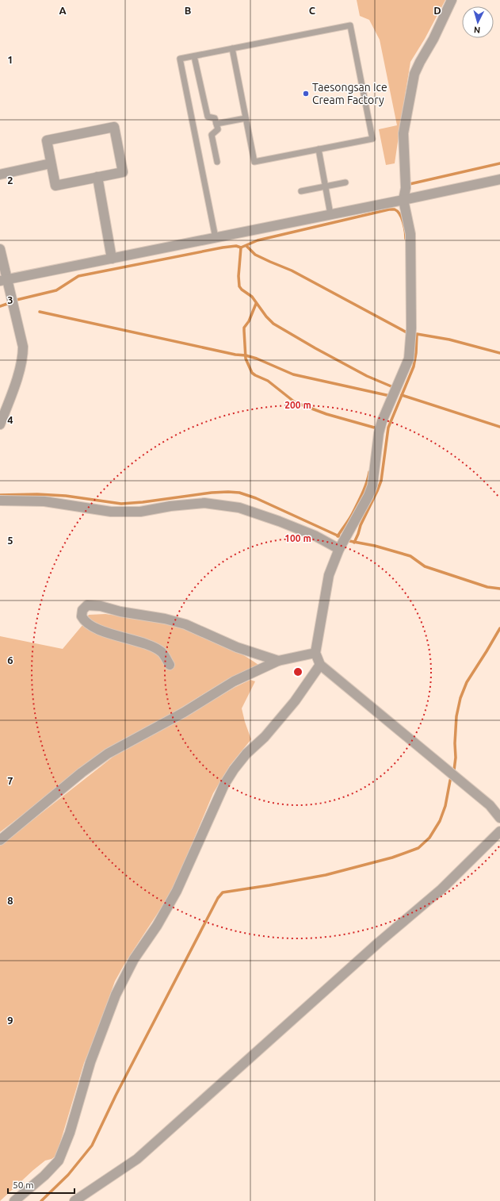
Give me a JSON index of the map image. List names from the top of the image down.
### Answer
{
  "places": ["Taesongsan Ice Cream Factory"],
  "scale_bar": "50 m",
  "north": "bottom",
  "grid": {
    "columns": [
      "A",
      "B",
      "C",
      "D"
    ],
    "rows": [
      "1",
      "2",
      "3",
      "4",
      "5",
      "6",
      "7",
      "8",
      "9"
    ]
  },
  "rings": ["200 m", "100 m"]
}
